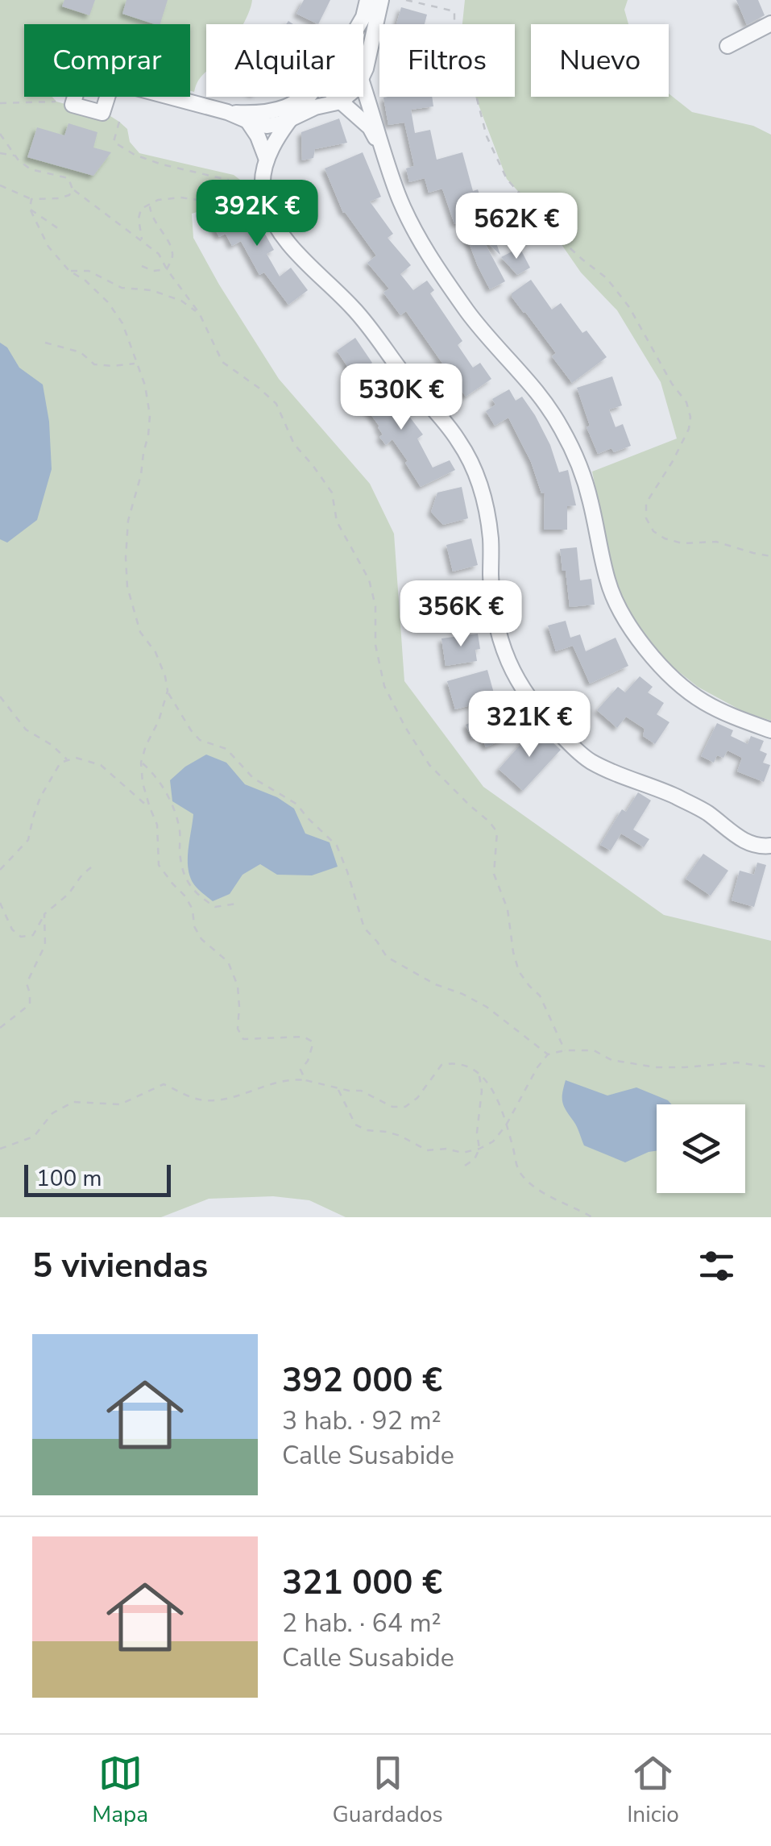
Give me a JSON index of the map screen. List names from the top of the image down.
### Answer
{
  "scale_bar": "100 m",
  "page": {
    "chip": [
      "Comprar",
      "Alquilar",
      "Filtros",
      "Nuevo"
    ],
    "price": [
      "392K €",
      "562K €",
      "530K €",
      "356K €",
      "321K €"
    ],
    "scale": "100 m",
    "heading": "5 viviendas",
    "list": [
      {
        "name": "392 000 €",
        "note": "3 hab. · 92 m² · Calle Susabide"
      },
      {
        "name": "321 000 €",
        "note": "2 hab. · 64 m² · Calle Susabide"
      }
    ],
    "tabs": ["Mapa", "Guardados", "Inicio"]
  }
}
